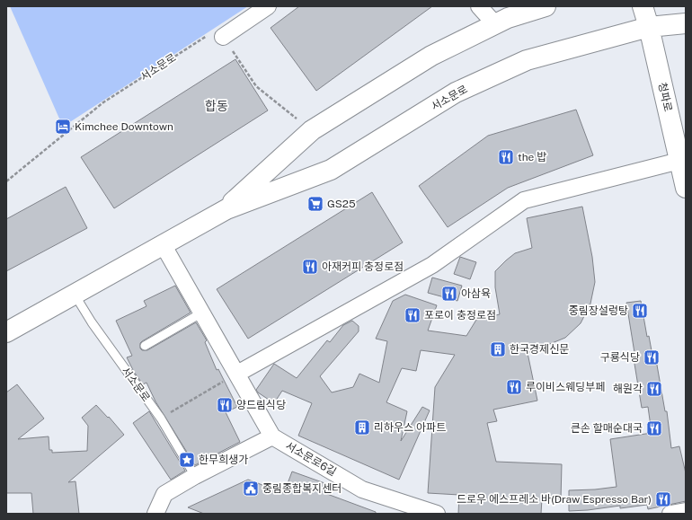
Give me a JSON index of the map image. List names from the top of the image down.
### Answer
{
  "streets": {
    "main road": ["서소문로", "청파로"],
    "street": ["서소문로6길"]
  },
  "crossings": [
    ["서소문로", "청파로"]
  ],
  "districts": ["합동"],
  "places": {
    "hotel": ["Kimchee Downtown"],
    "restaurant": [
      "the 밥",
      "아재커피 충정로점",
      "아삼육",
      "중림장설렁탕",
      "포로이 충정로점",
      "구룡식당",
      "루이비스웨딩부페",
      "해원각",
      "양드림식당",
      "큰손 할매순대국",
      "드로우 에스프레소 바(Draw Espresso Bar)"
    ],
    "supermarket": ["GS25"],
    "building": ["한국경제신문", "리하우스 아파트"],
    "place": ["한무희생가"],
    "public building": ["중림종합복지센터"]
  }
}
